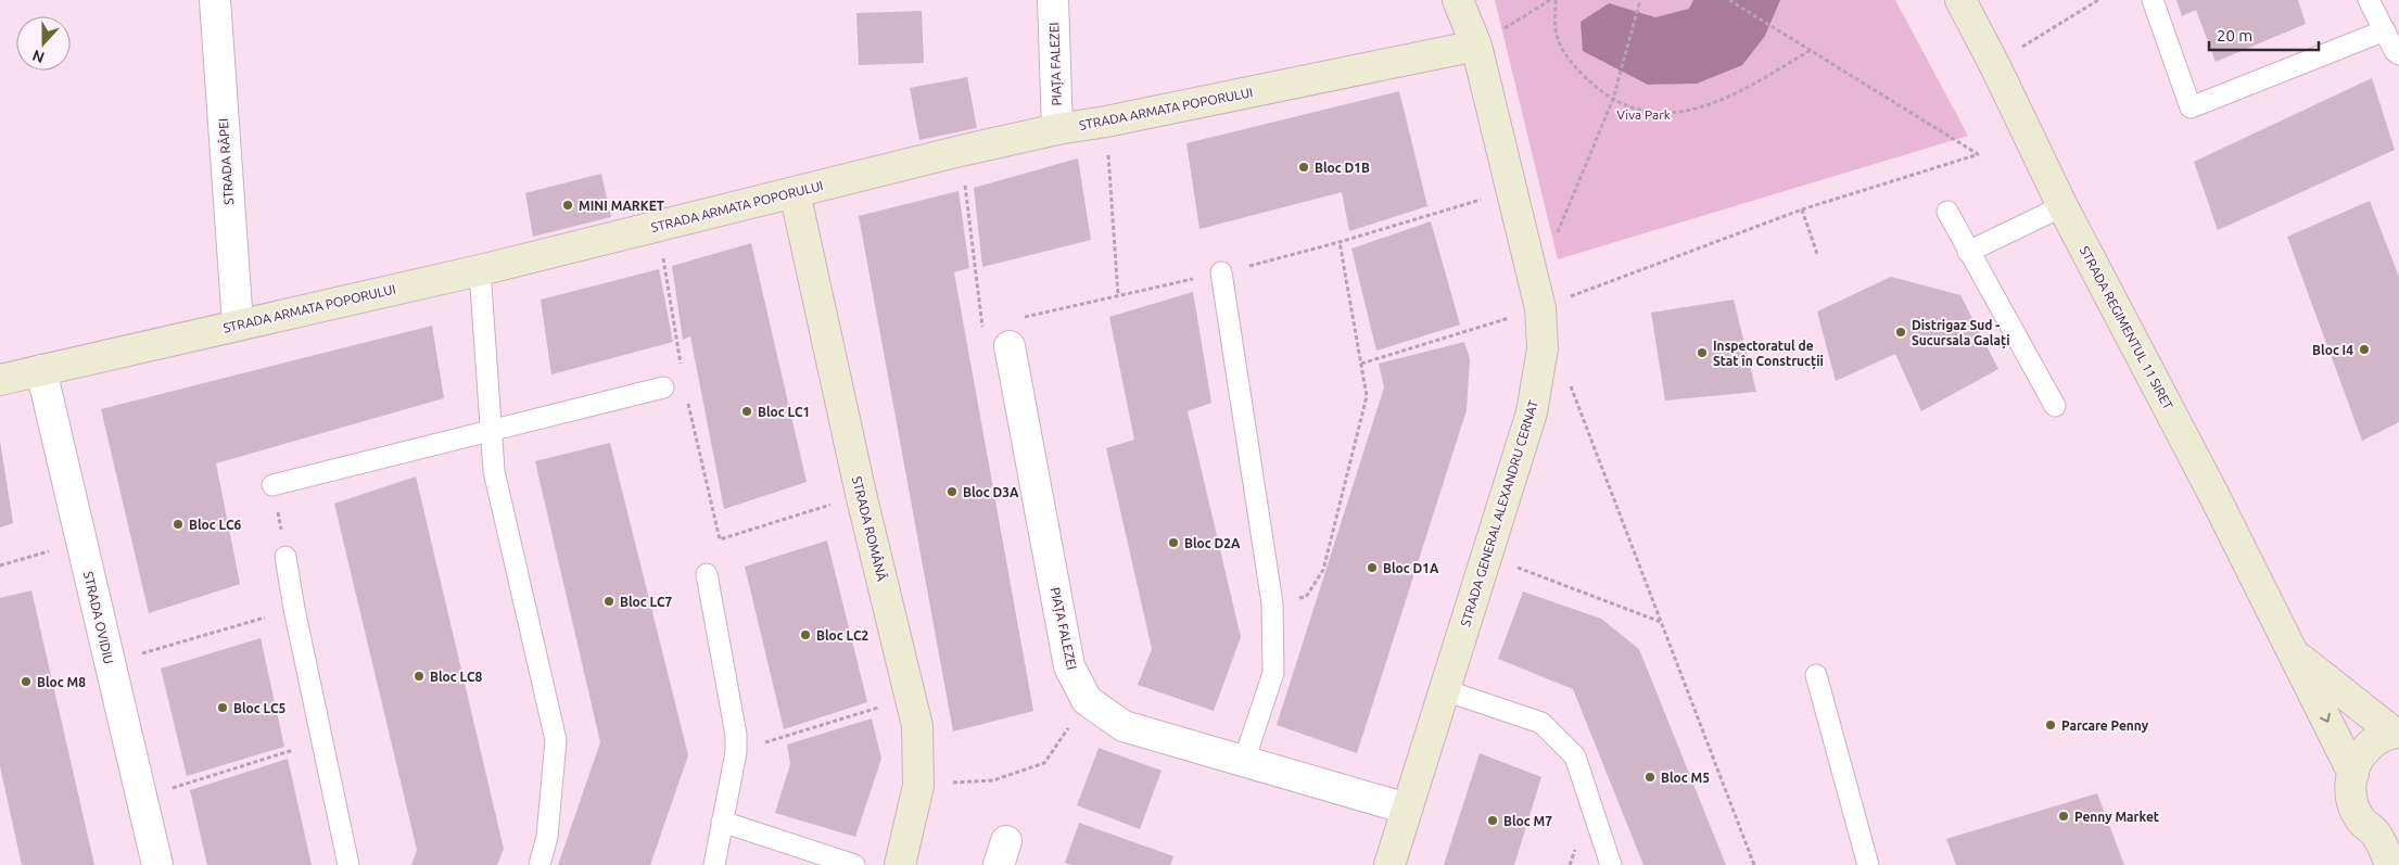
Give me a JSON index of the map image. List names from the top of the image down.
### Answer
{
  "streets": {
    "street": [
      "PIAȚA FALEZEI",
      "STRADA ARMATA POPORULUI",
      "STRADA RÂPEI",
      "STRADA REGIMENTUL 11 SIRET",
      "STRADA GENERAL ALEXANDRU CERNAT",
      "STRADA ROMÂNĂ",
      "STRADA OVIDIU"
    ]
  },
  "crossings": [
    ["PIAȚA FALEZEI", "STRADA ARMATA POPORULUI"],
    ["PIAȚA FALEZEI", "STRADA GENERAL ALEXANDRU CERNAT"],
    ["STRADA ARMATA POPORULUI", "STRADA RÂPEI"],
    ["STRADA ARMATA POPORULUI", "STRADA GENERAL ALEXANDRU CERNAT"],
    ["STRADA ARMATA POPORULUI", "STRADA ROMÂNĂ"],
    ["STRADA ARMATA POPORULUI", "STRADA OVIDIU"]
  ],
  "parks": ["Viva Park"],
  "places": [
    "Bloc D1B",
    "MINI MARKET",
    "Distrigaz Sud - Sucursala Galați",
    "Bloc I4",
    "Inspectoratul de Stat în Construcții",
    "Bloc LC1",
    "Bloc D3A",
    "Bloc LC6",
    "Bloc D2A",
    "Bloc D1A",
    "Bloc LC7",
    "Bloc LC2",
    "Bloc LC8",
    "Bloc M8",
    "Bloc LC5",
    "Parcare Penny",
    "Bloc M5",
    "Penny Market",
    "Bloc M7"
  ],
  "scale_bar": "20 m",
  "north": "bottom"
}
